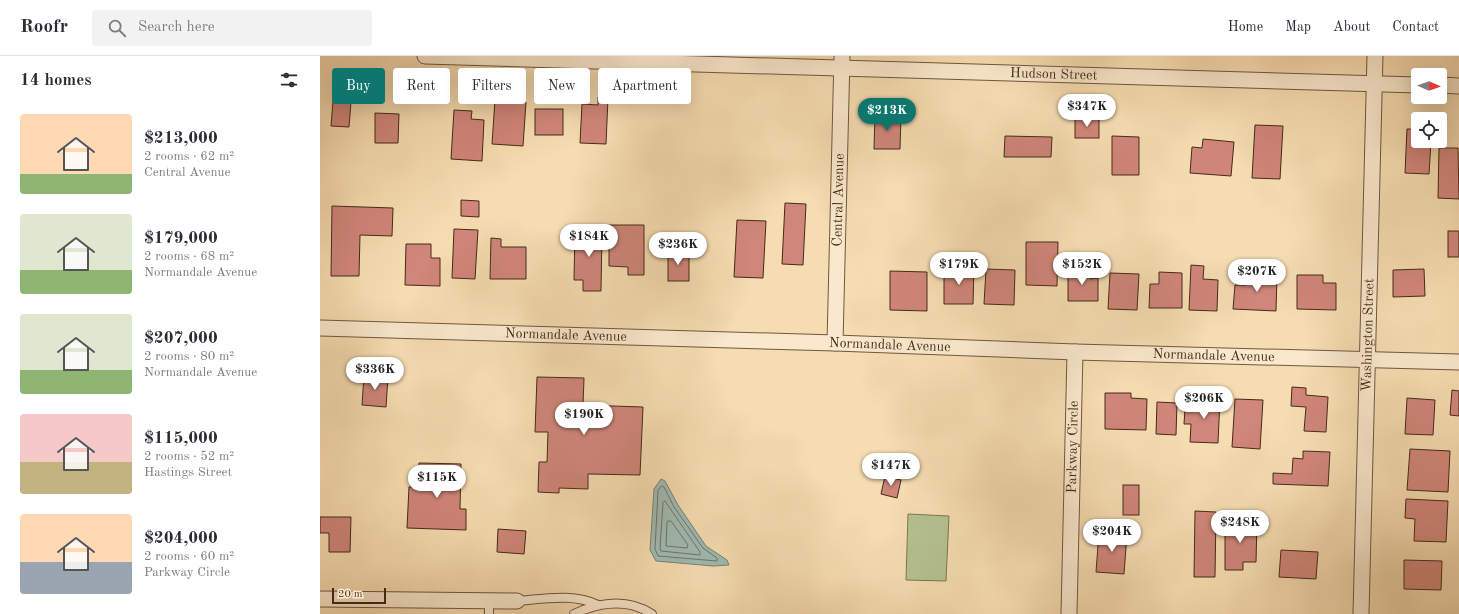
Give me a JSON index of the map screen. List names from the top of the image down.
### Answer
{
  "streets": {
    "street": [
      "Hudson Street",
      "Central Avenue",
      "Normandale Avenue",
      "Washington Street",
      "Parkway Circle"
    ]
  },
  "crossings": [
    ["Hudson Street", "Central Avenue"],
    ["Hudson Street", "Washington Street"],
    ["Central Avenue", "Normandale Avenue"],
    ["Normandale Avenue", "Washington Street"],
    ["Normandale Avenue", "Parkway Circle"]
  ],
  "scale_bar": "20 m",
  "north": "right",
  "page": {
    "header": "Roofr",
    "search": "Search here",
    "nav": [
      "Home",
      "Map",
      "About",
      "Contact"
    ],
    "heading": "14 homes",
    "chip": [
      "Buy",
      "Rent",
      "Filters",
      "New",
      "Apartment"
    ],
    "price": [
      "$347K",
      "$213K",
      "$184K",
      "$236K",
      "$179K",
      "$152K",
      "$207K",
      "$336K",
      "$206K",
      "$190K",
      "$147K",
      "$115K",
      "$248K",
      "$204K"
    ],
    "list": [
      {
        "name": "$213,000",
        "note": "2 rooms · 62 m² · Central Avenue"
      },
      {
        "name": "$179,000",
        "note": "2 rooms · 68 m² · Normandale Avenue"
      },
      {
        "name": "$207,000",
        "note": "2 rooms · 80 m² · Normandale Avenue"
      },
      {
        "name": "$115,000",
        "note": "2 rooms · 52 m² · Hastings Street"
      },
      {
        "name": "$204,000",
        "note": "2 rooms · 60 m² · Parkway Circle"
      }
    ],
    "scale": "20 m"
  }
}
